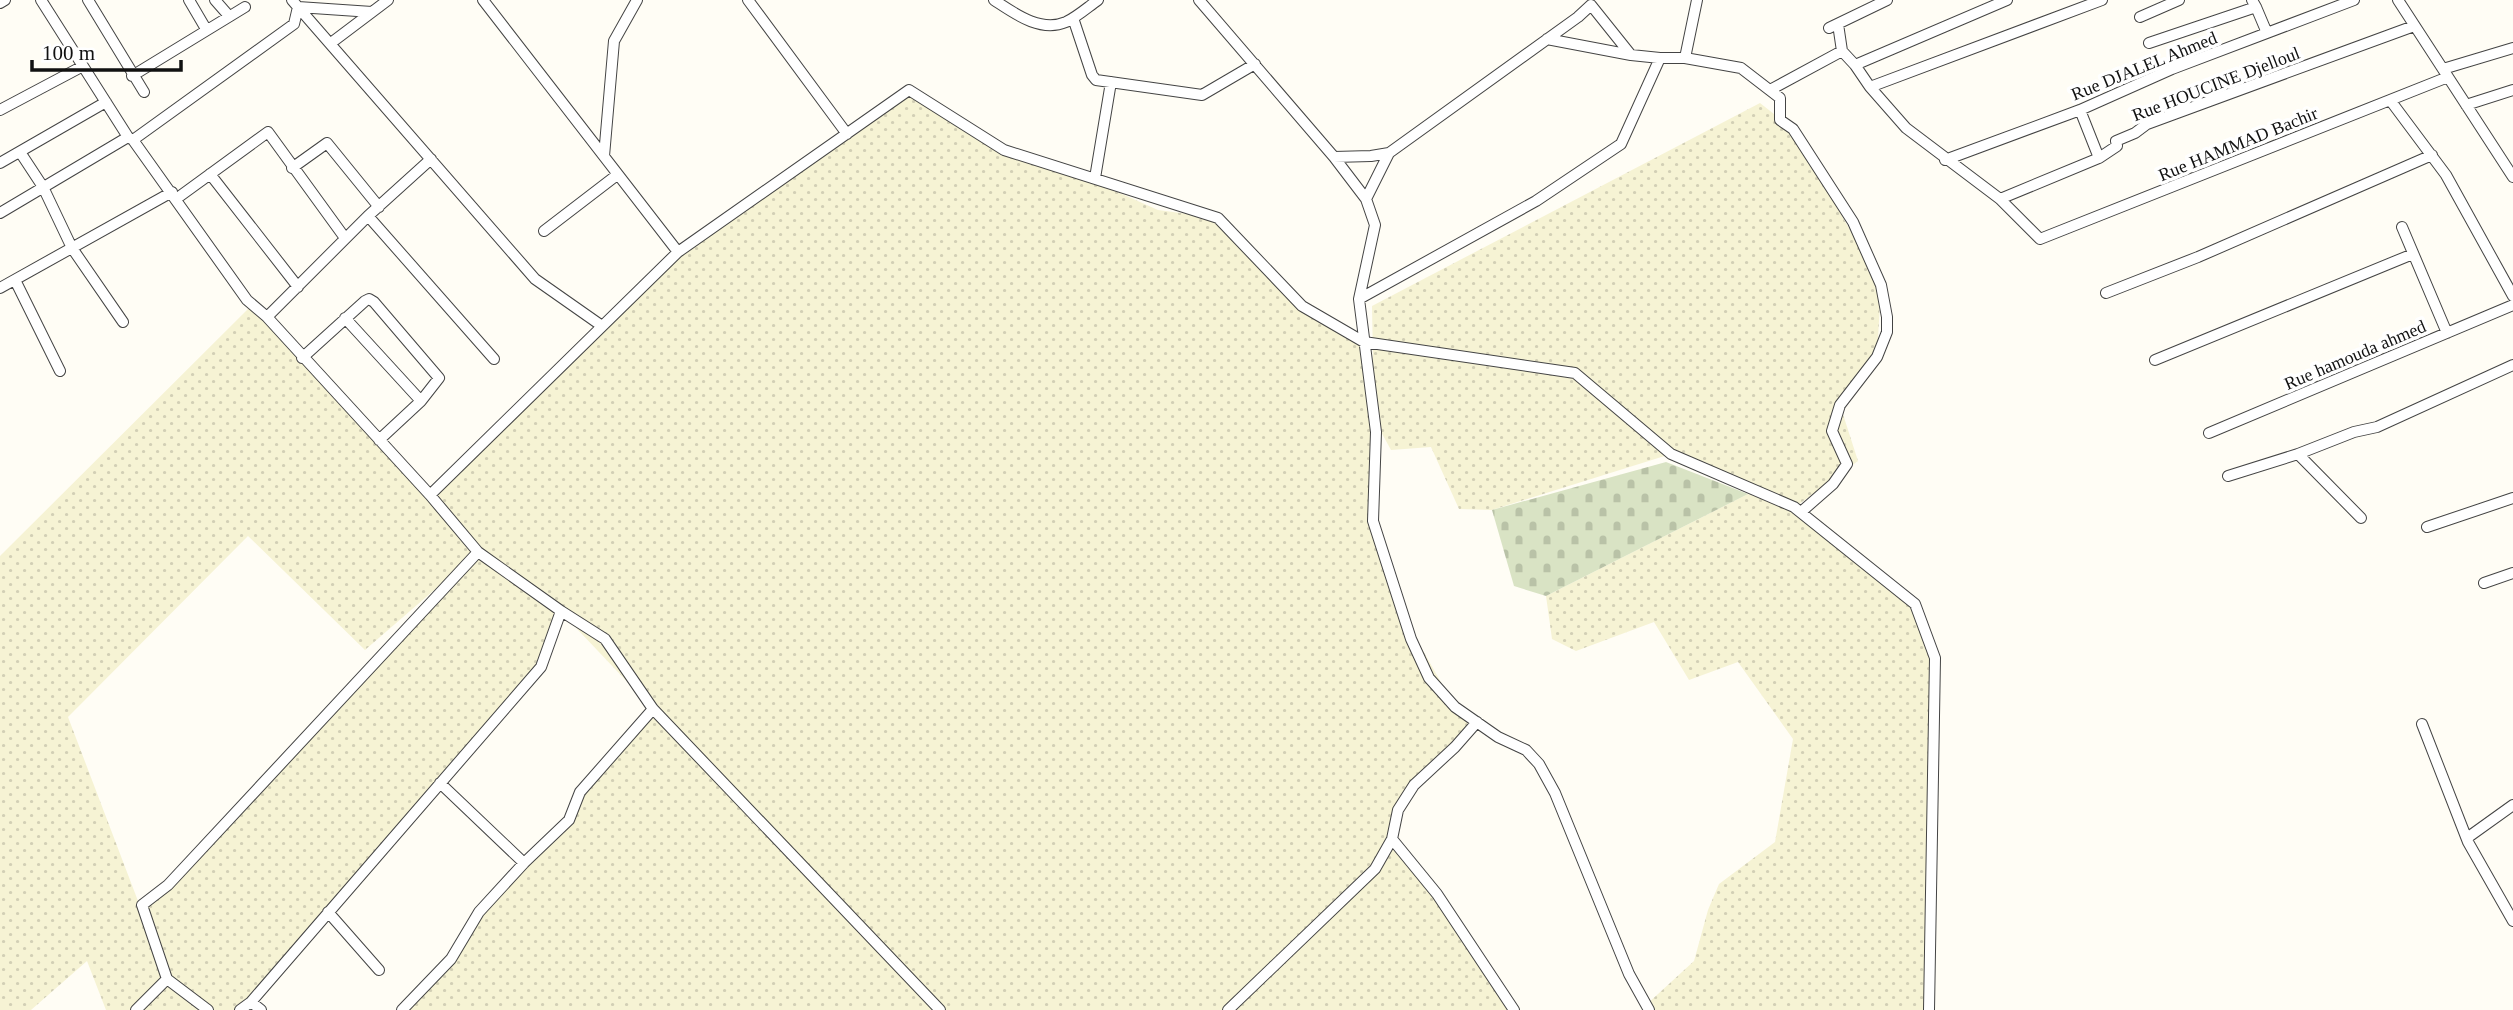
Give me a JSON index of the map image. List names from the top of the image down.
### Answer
{
  "streets": {
    "street": [
      "Rue DJALEL Ahmed",
      "Rue HOUCINE Djelloul",
      "Rue HAMMAD Bachir",
      "Rue hamouda ahmed"
    ]
  },
  "crossings": [
    ["Rue HOUCINE Djelloul", "Rue HAMMAD Bachir"]
  ],
  "scale_bar": "100 m"
}
